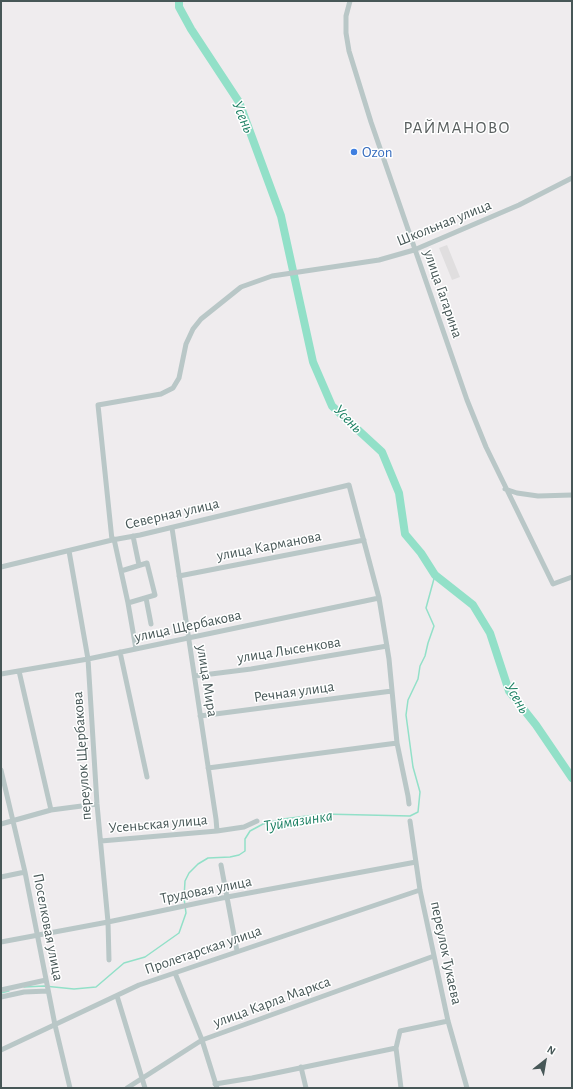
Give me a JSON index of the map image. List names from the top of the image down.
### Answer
{
  "streets": {
    "street": [
      "Школьная улица",
      "улица Гагарина",
      "Северная улица",
      "улица Карманова",
      "улица Щербакова",
      "улица Лысенкова",
      "улица Мира",
      "Речная улица",
      "переулок Щербакова",
      "Усеньская улица",
      "Трудовая улица",
      "Поселковая улица",
      "Пролетарская улица",
      "переулок Тукаева",
      "улица Карла Маркса"
    ]
  },
  "crossings": [
    ["Школьная улица", "улица Гагарина"],
    ["Школьная улица", "Северная улица"],
    ["Северная улица", "улица Карманова"],
    ["Северная улица", "улица Мира"],
    ["Северная улица", "переулок Щербакова"],
    ["улица Карманова", "улица Мира"],
    ["улица Щербакова", "улица Мира"],
    ["улица Щербакова", "переулок Щербакова"],
    ["улица Лысенкова", "улица Мира"],
    ["улица Мира", "Речная улица"],
    ["улица Мира", "Усеньская улица"],
    ["переулок Щербакова", "Усеньская улица"],
    ["переулок Щербакова", "Трудовая улица"],
    ["Трудовая улица", "Поселковая улица"],
    ["Трудовая улица", "переулок Тукаева"],
    ["Поселковая улица", "Пролетарская улица"],
    ["Пролетарская улица", "переулок Тукаева"],
    ["переулок Тукаева", "улица Карла Маркса"]
  ],
  "districts": ["РАЙМАНОВО"],
  "water": ["Усень", "Туймазинка"],
  "places": ["Ozon"],
  "north": "top right"
}
